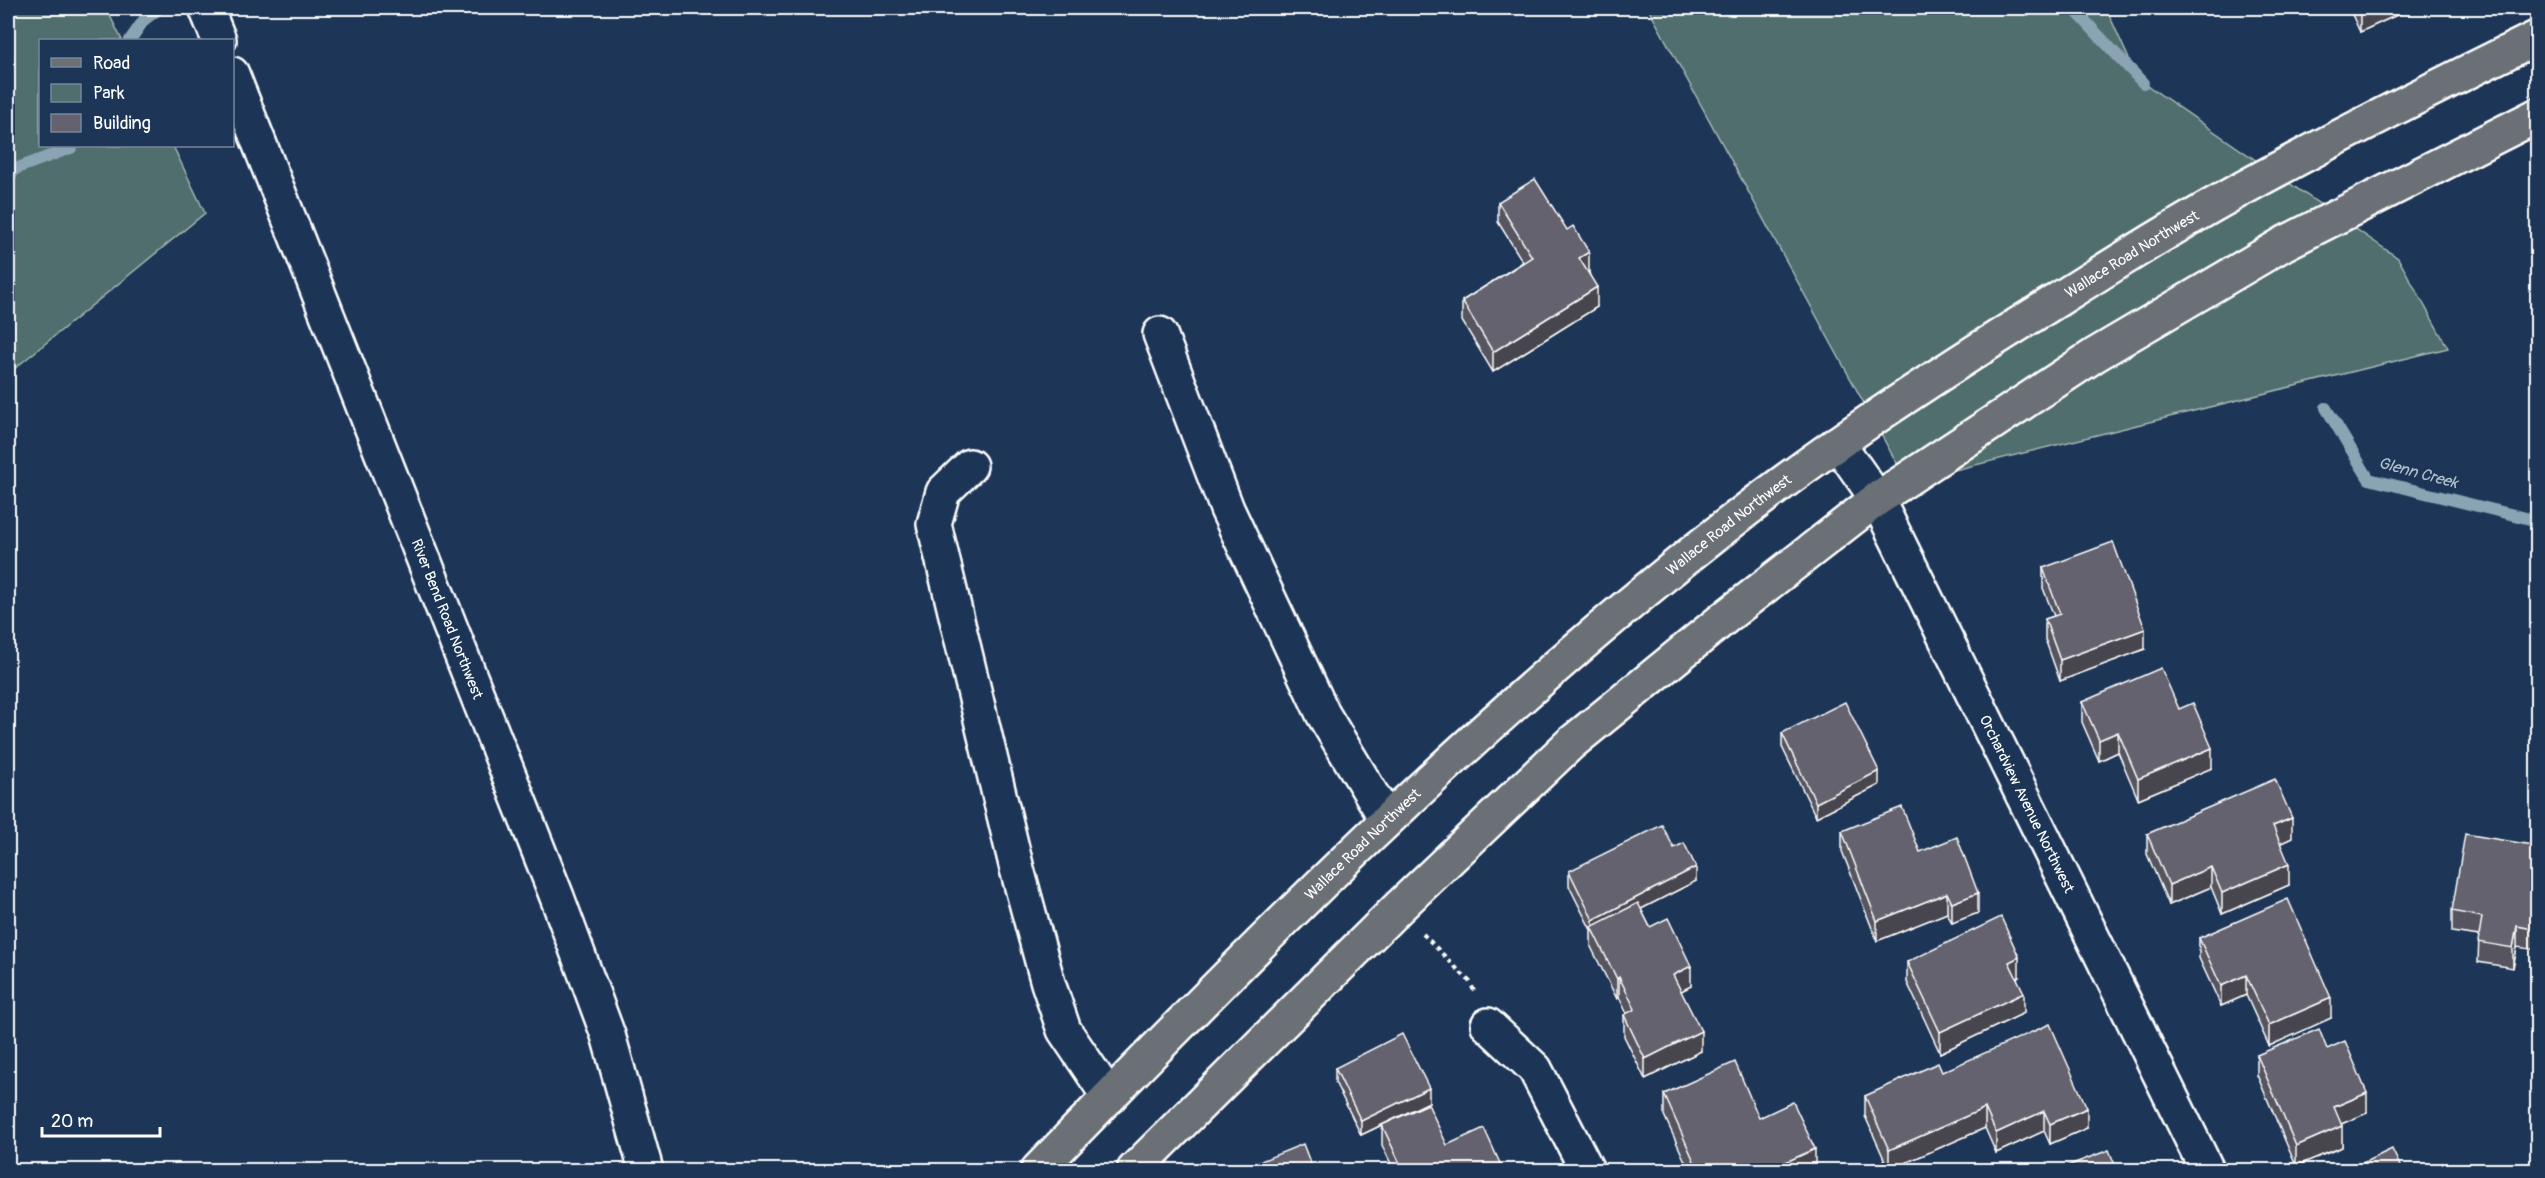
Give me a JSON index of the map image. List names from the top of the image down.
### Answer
{
  "streets": {
    "main road": ["Wallace Road Northwest"],
    "street": ["River Bend Road Northwest", "Orchardview Avenue Northwest"]
  },
  "crossings": [
    ["Wallace Road Northwest", "Orchardview Avenue Northwest"]
  ],
  "water": ["Glenn Creek"],
  "legend": ["Road", "Park", "Building"],
  "scale_bar": "20 m"
}
